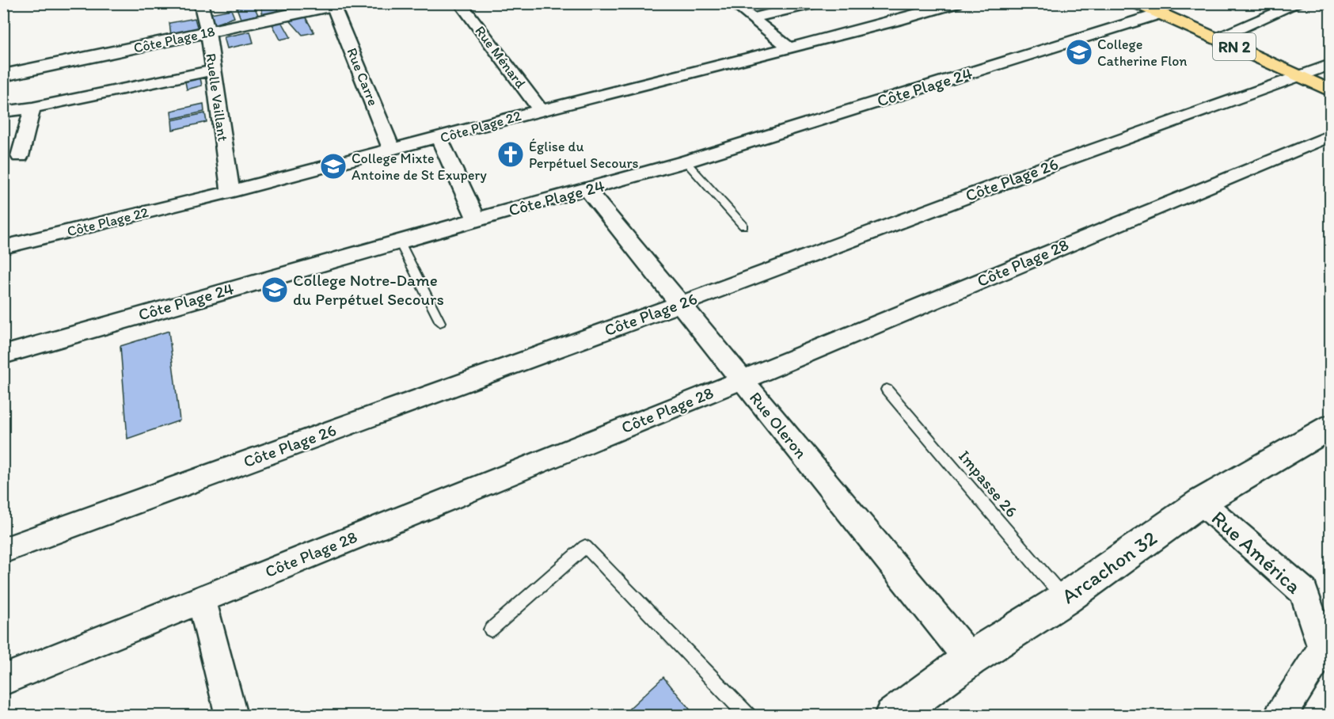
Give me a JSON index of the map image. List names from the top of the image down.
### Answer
{
  "streets": {
    "main road": ["RN 2"],
    "street": [
      "Côte Plage 18",
      "Rue Ménard",
      "Rue Carre",
      "Côte Plage 24",
      "Ruelle Vaillant",
      "Côte Plage 22",
      "Côte Plage 26",
      "Côte Plage 28",
      "Rue Oleron",
      "Rue América",
      "Arcachon 32"
    ],
    "lane": ["Impasse 26"]
  },
  "crossings": [
    ["Côte Plage 18", "Rue Carre"],
    ["Côte Plage 18", "Ruelle Vaillant"],
    ["RN 2", "Côte Plage 24"],
    ["RN 2", "Côte Plage 26"],
    ["Rue Ménard", "Côte Plage 22"],
    ["Rue Carre", "Côte Plage 22"],
    ["Côte Plage 24", "Rue Oleron"],
    ["Ruelle Vaillant", "Côte Plage 22"],
    ["Côte Plage 26", "Rue Oleron"],
    ["Côte Plage 28", "Rue Oleron"],
    ["Rue Oleron", "Arcachon 32"],
    ["Impasse 26", "Arcachon 32"],
    ["Rue América", "Arcachon 32"]
  ],
  "places": {
    "school or university": ["College Catherine Flon", "College Mixte Antoine de St Exupery", "College Notre-Dame du Perpétuel Secours"],
    "church": ["Église du Perpétuel Secours"]
  }
}
